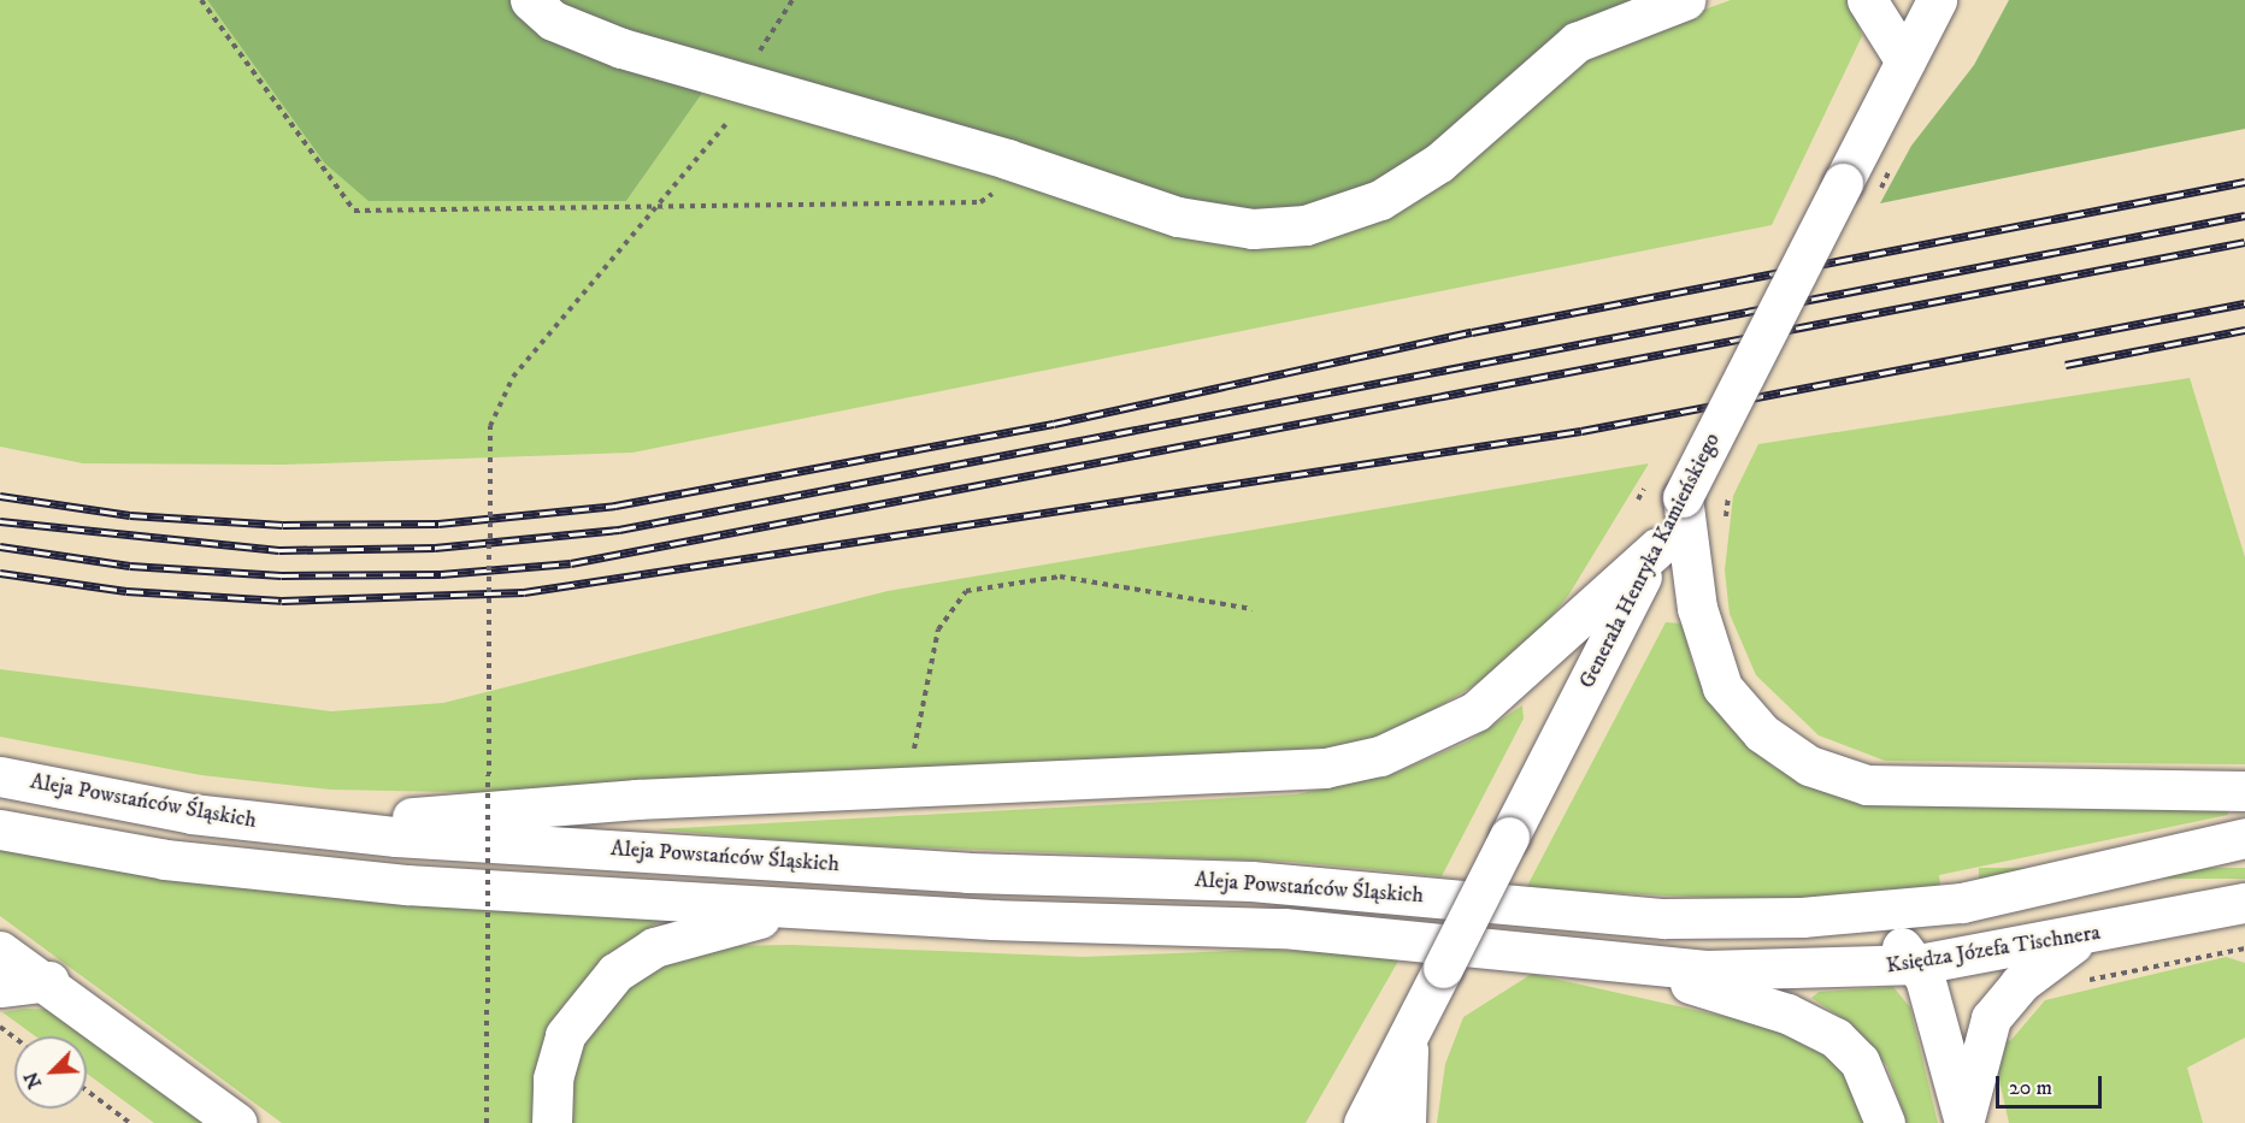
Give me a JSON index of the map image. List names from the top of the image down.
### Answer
{
  "streets": {
    "main road": ["Generała Henryka Kamieńskiego", "Aleja Powstańców Śląskich", "Księdza Józefa Tischnera"]
  },
  "crossings": [
    ["Generała Henryka Kamieńskiego", "Aleja Powstańców Śląskich"],
    ["Generała Henryka Kamieńskiego", "Księdza Józefa Tischnera"],
    ["Aleja Powstańców Śląskich", "Księdza Józefa Tischnera"]
  ],
  "scale_bar": "20 m",
  "north": "bottom left"
}
